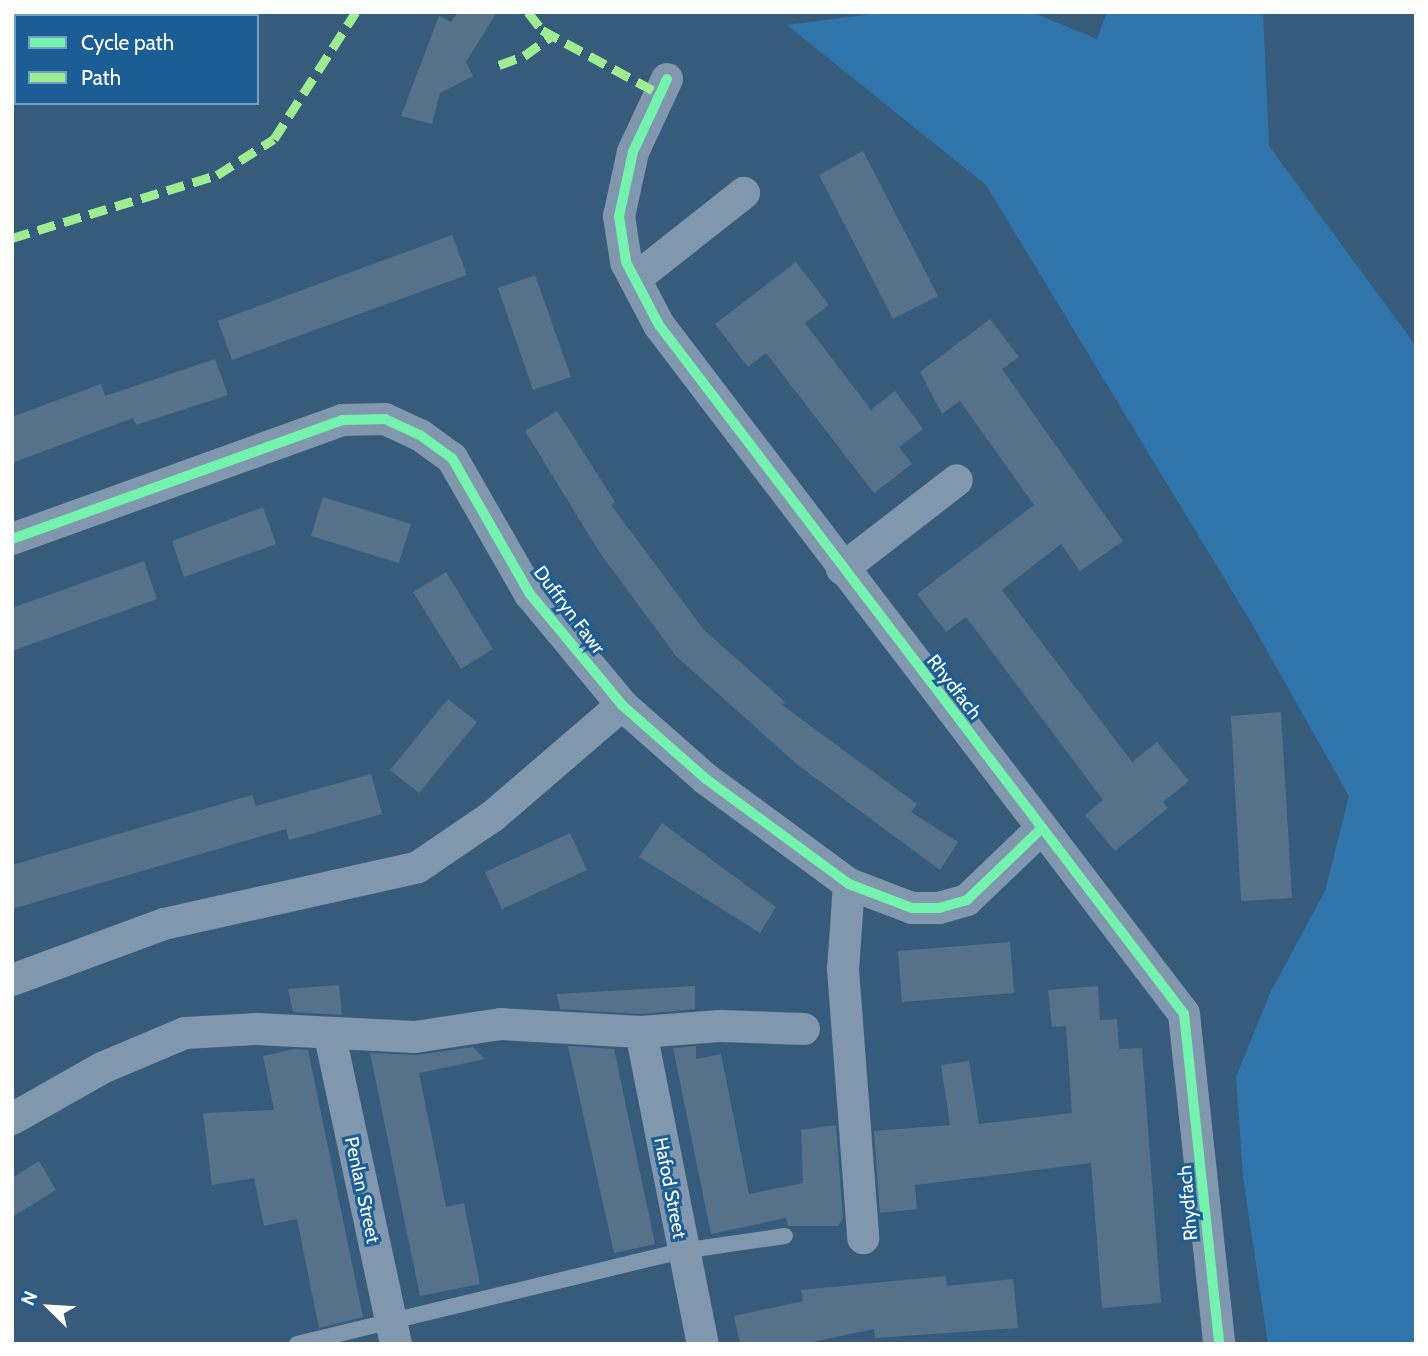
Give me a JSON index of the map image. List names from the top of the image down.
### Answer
{
  "streets": {
    "street": [
      "Duffryn Fawr",
      "Rhydfach",
      "Hafod Street",
      "Penlan Street"
    ]
  },
  "crossings": [
    ["Duffryn Fawr", "Rhydfach"]
  ],
  "legend": ["Cycle path", "Path"],
  "north": "top left"
}
